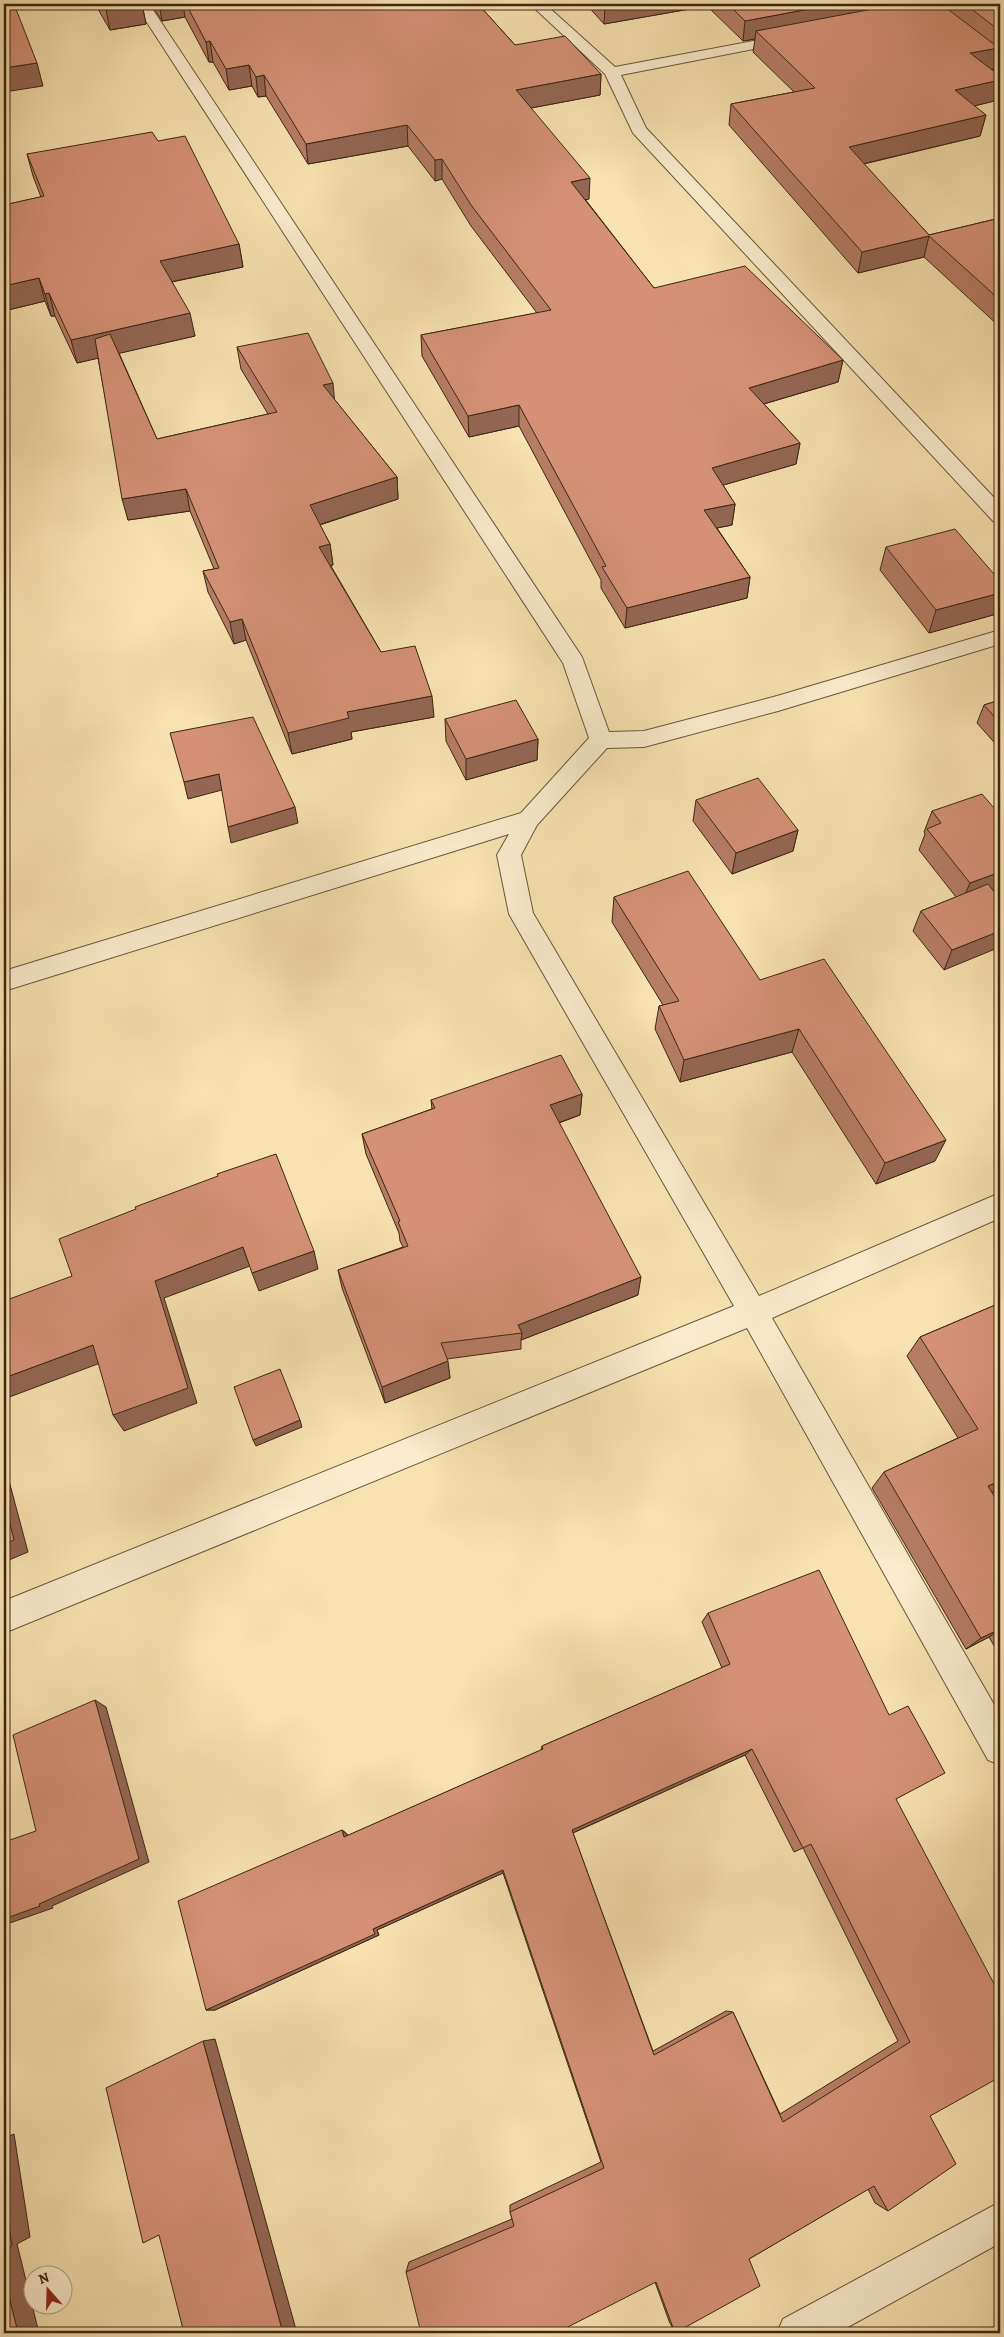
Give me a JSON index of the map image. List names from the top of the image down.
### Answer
{
  "north": "top"
}
